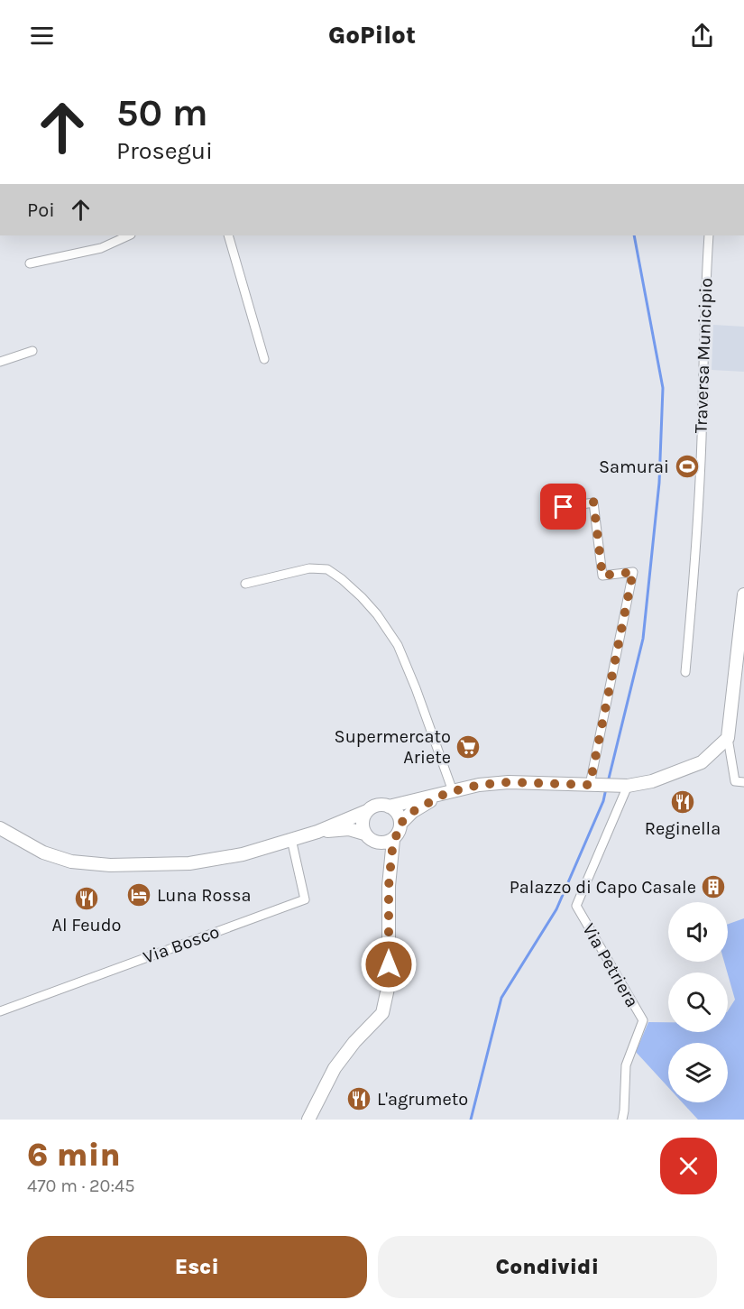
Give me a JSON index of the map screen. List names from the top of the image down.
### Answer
{
  "streets": {
    "street": ["Traversa Municipio", "Via Bosco", "Via Petriera"]
  },
  "places": {
    "sports": ["Samurai"],
    "supermarket": ["Supermercato Ariete"],
    "restaurant": ["Reginella", "Al Feudo", "L'agrumeto"],
    "building": ["Palazzo di Capo Casale"],
    "hotel": ["Luna Rossa"]
  },
  "page": {
    "header": "GoPilot",
    "turn": ["50 m", "Prosegui"],
    "then": "Poi",
    "heading": ["6 min", "470 m · 20:45"],
    "buttons": ["Esci", "Condividi"]
  }
}
